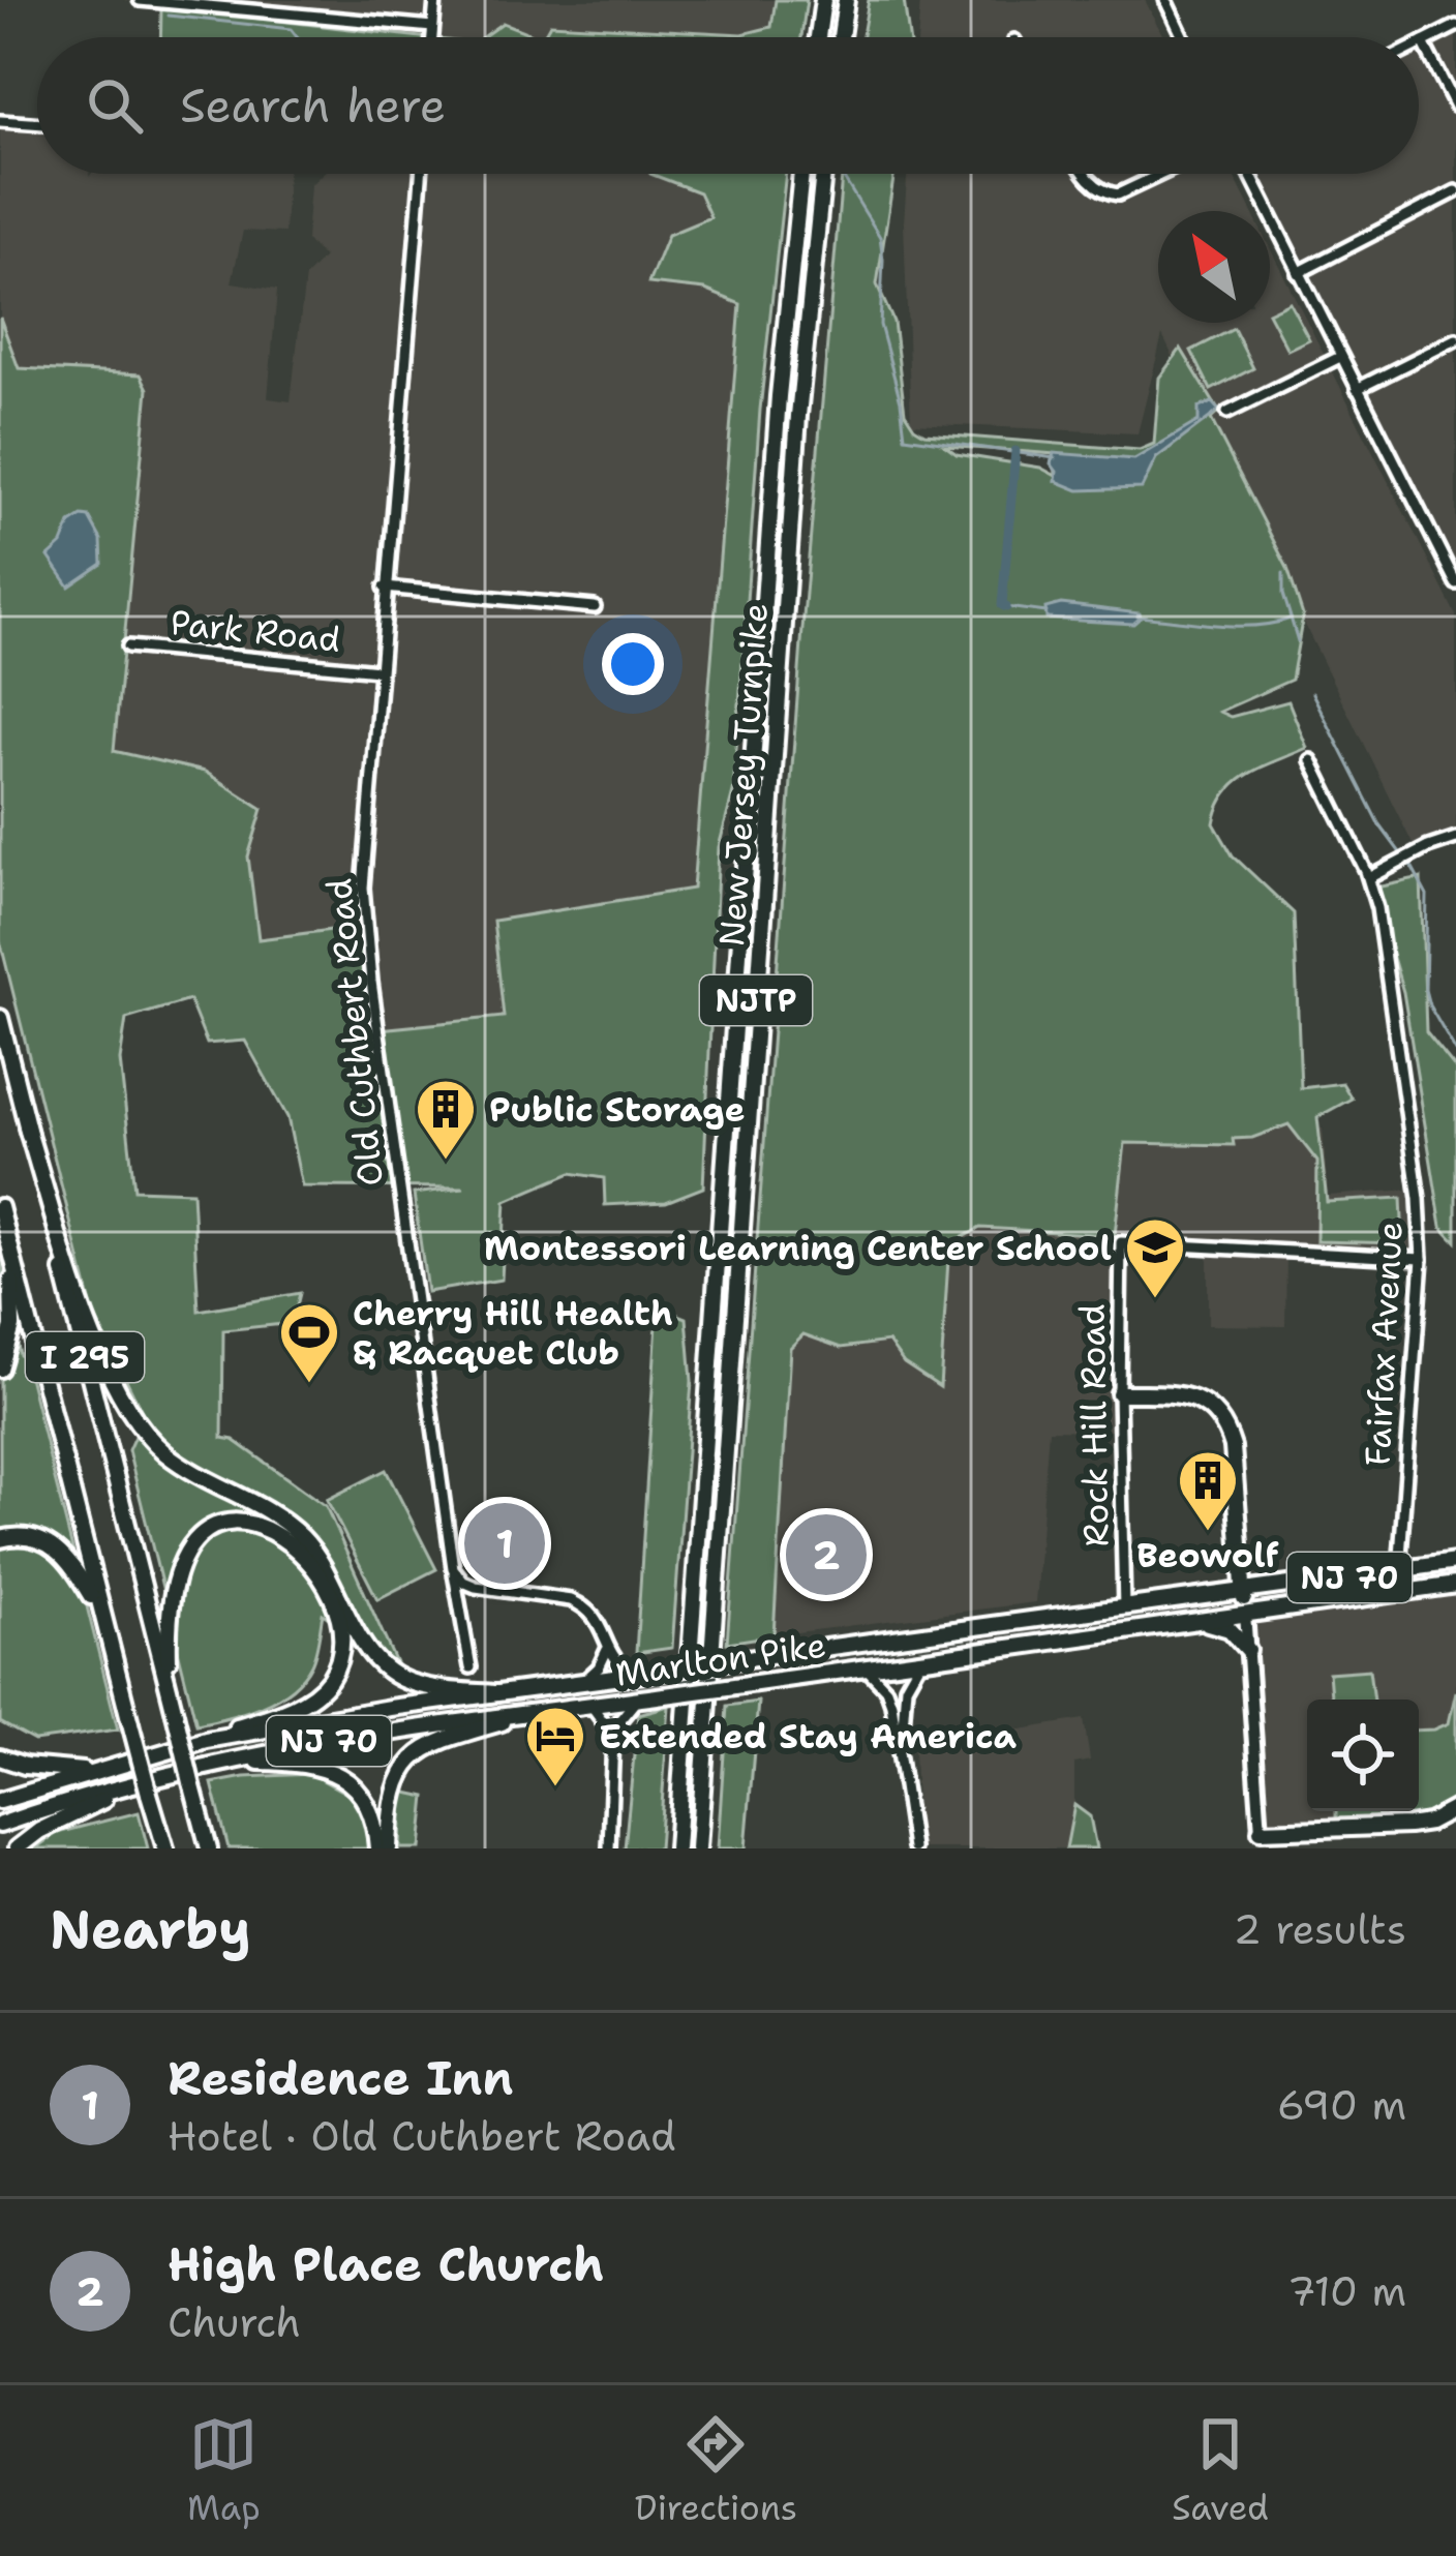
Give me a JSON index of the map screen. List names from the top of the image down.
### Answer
{
  "streets": {
    "highway": [
      "New Jersey Turnpike",
      "NJTP",
      "I 295",
      "NJ 70",
      "Marlton Pike"
    ],
    "street": [
      "Park Road",
      "Old Cuthbert Road",
      "Fairfax Avenue",
      "Rock Hill Road"
    ]
  },
  "crossings": [
    ["Park Road", "Old Cuthbert Road"],
    ["Fairfax Avenue", "Rock Hill Road"],
    ["Fairfax Avenue", "Marlton Pike"],
    ["Rock Hill Road", "Marlton Pike"]
  ],
  "places": {
    "building": ["Public Storage", "Beowolf"],
    "school or university": ["Montessori Learning Center School"],
    "sports": ["Cherry Hill Health & Racquet Club"],
    "hotel": ["Extended Stay America"]
  },
  "north": "top left",
  "page": {
    "search": "Search here",
    "pins": ["1", "2"],
    "heading": ["Nearby", "2 results"],
    "list": [
      {
        "mark": "1",
        "name": "Residence Inn",
        "note": "Hotel · Old Cuthbert Road",
        "value": "690 m"
      },
      {
        "mark": "2",
        "name": "High Place Church",
        "note": "Church",
        "value": "710 m"
      }
    ],
    "nav": ["Map", "Directions", "Saved"]
  }
}
